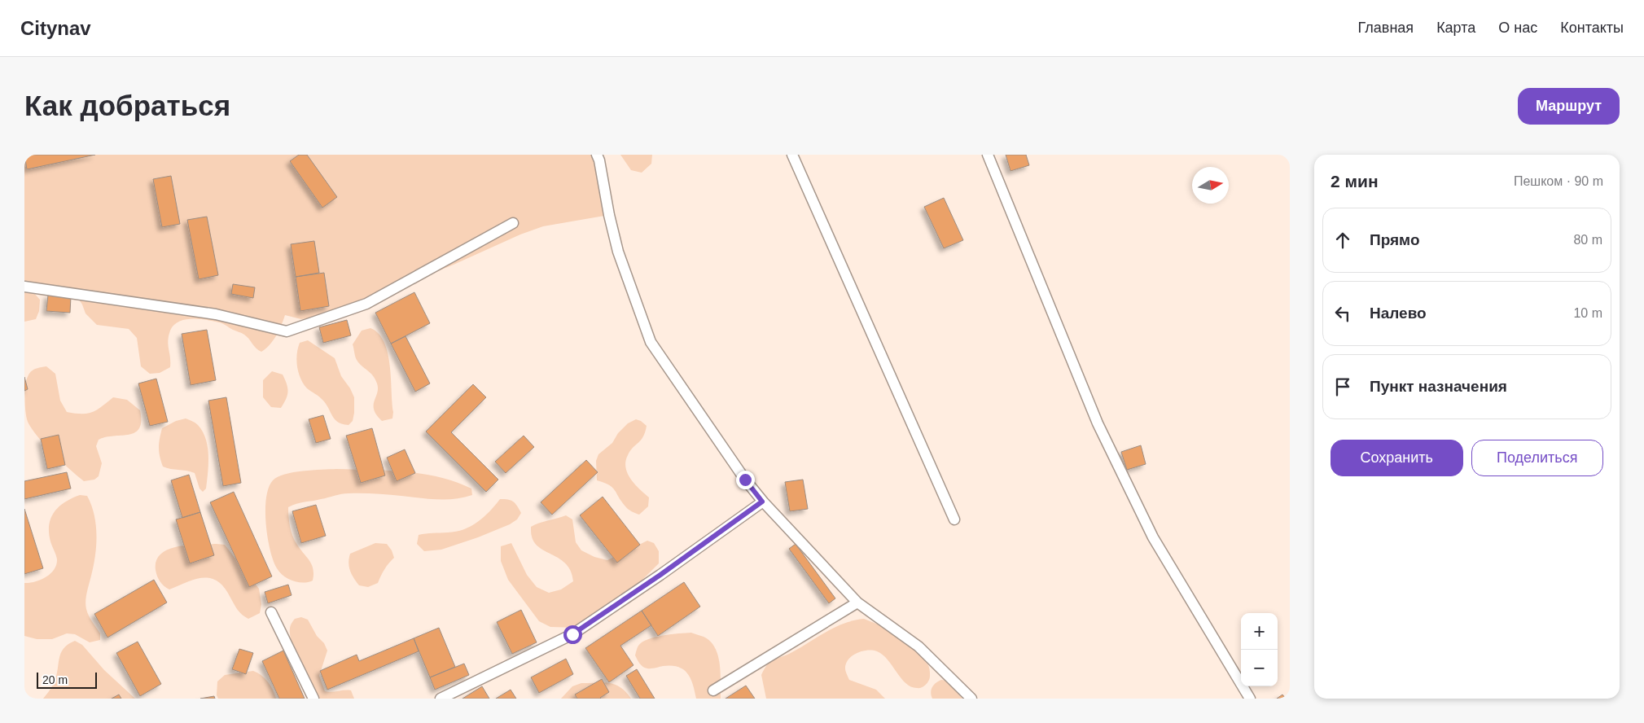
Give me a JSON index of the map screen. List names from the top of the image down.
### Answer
{
  "scale_bar": "20 m",
  "north": "right",
  "page": {
    "header": "Citynav",
    "nav": [
      "Главная",
      "Карта",
      "О нас",
      "Контакты"
    ],
    "buttons": [
      "Маршрут",
      ["Сохранить", "Поделиться"]
    ],
    "title": "Как добраться",
    "heading": ["2 мин", "Пешком · 90 m"],
    "list": [
      ["Прямо", "80 m"],
      ["Налево", "10 m"],
      "Пункт назначения"
    ],
    "map_buttons": ["+", "−"],
    "scale": "20 m"
  }
}
